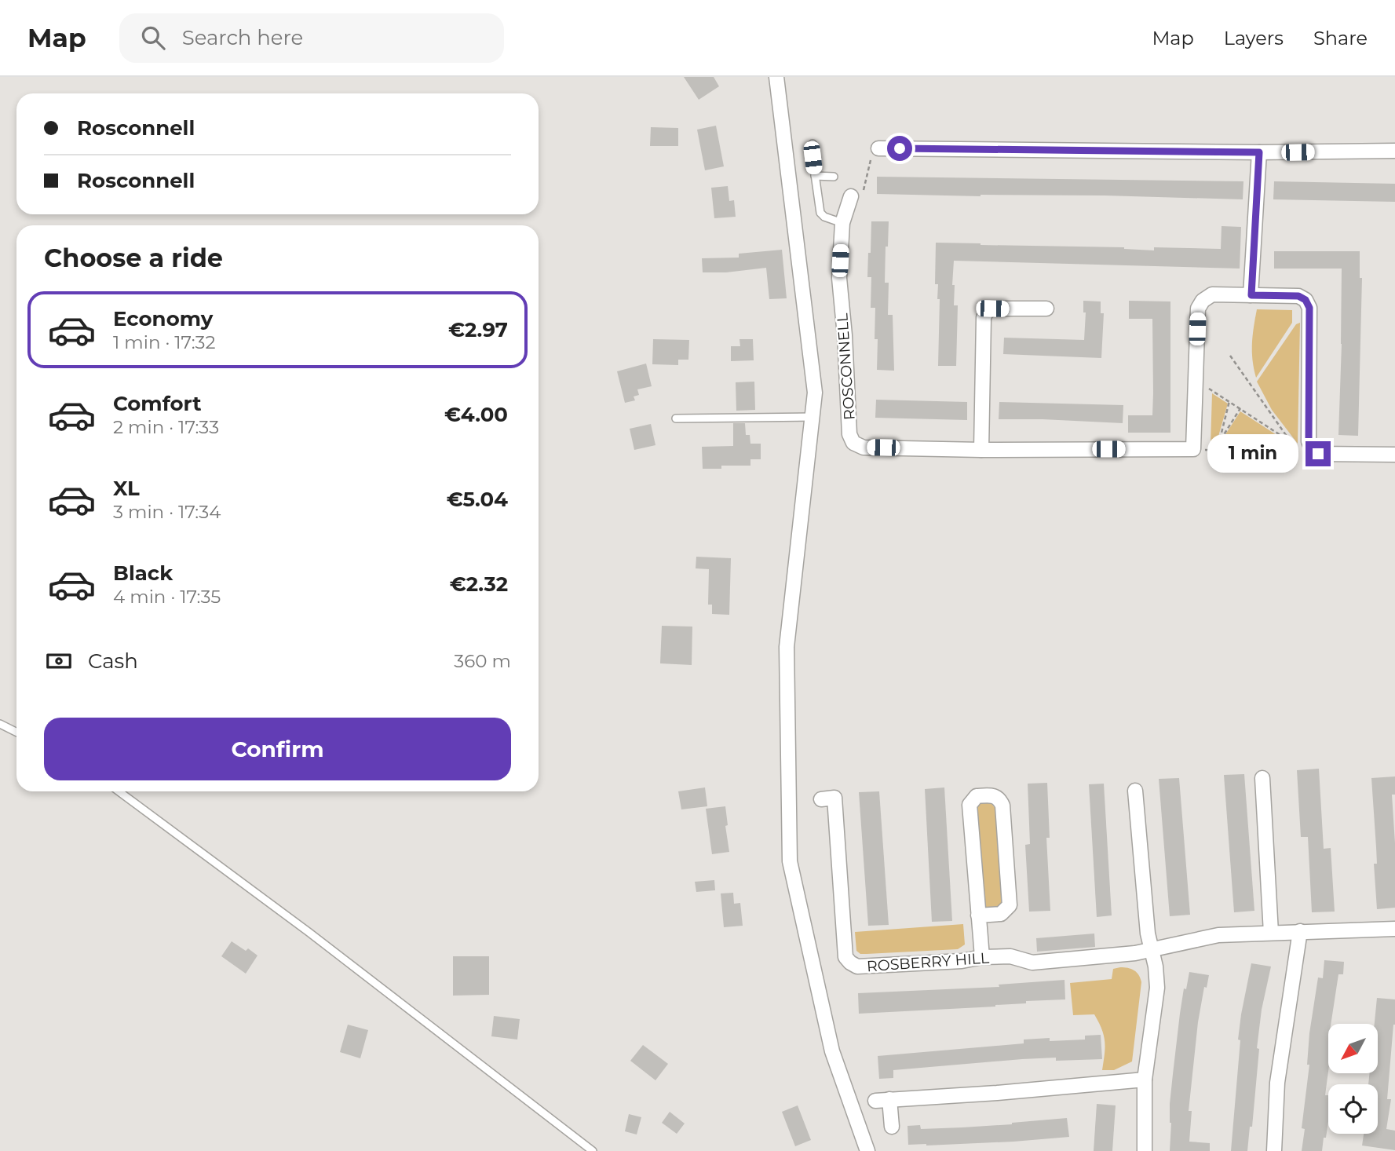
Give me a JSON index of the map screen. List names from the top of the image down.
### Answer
{
  "streets": {
    "street": ["ROSCONNELL", "ROSBERRY HILL"]
  },
  "north": "bottom left",
  "page": {
    "header": "Map",
    "search": "Search here",
    "nav": ["Map", "Layers", "Share"],
    "banner": ["Rosconnell", "Rosconnell"],
    "heading": "Choose a ride",
    "list": [
      {
        "name": "Economy",
        "note": "1 min · 17:32",
        "value": "€2.97"
      },
      {
        "name": "Comfort",
        "note": "2 min · 17:33",
        "value": "€4.00"
      },
      {
        "name": "XL",
        "note": "3 min · 17:34",
        "value": "€5.04"
      },
      {
        "name": "Black",
        "note": "4 min · 17:35",
        "value": "€2.32"
      }
    ],
    "bubble": "1 min",
    "pay": ["Cash", "360 m"],
    "buttons": "Confirm"
  }
}
